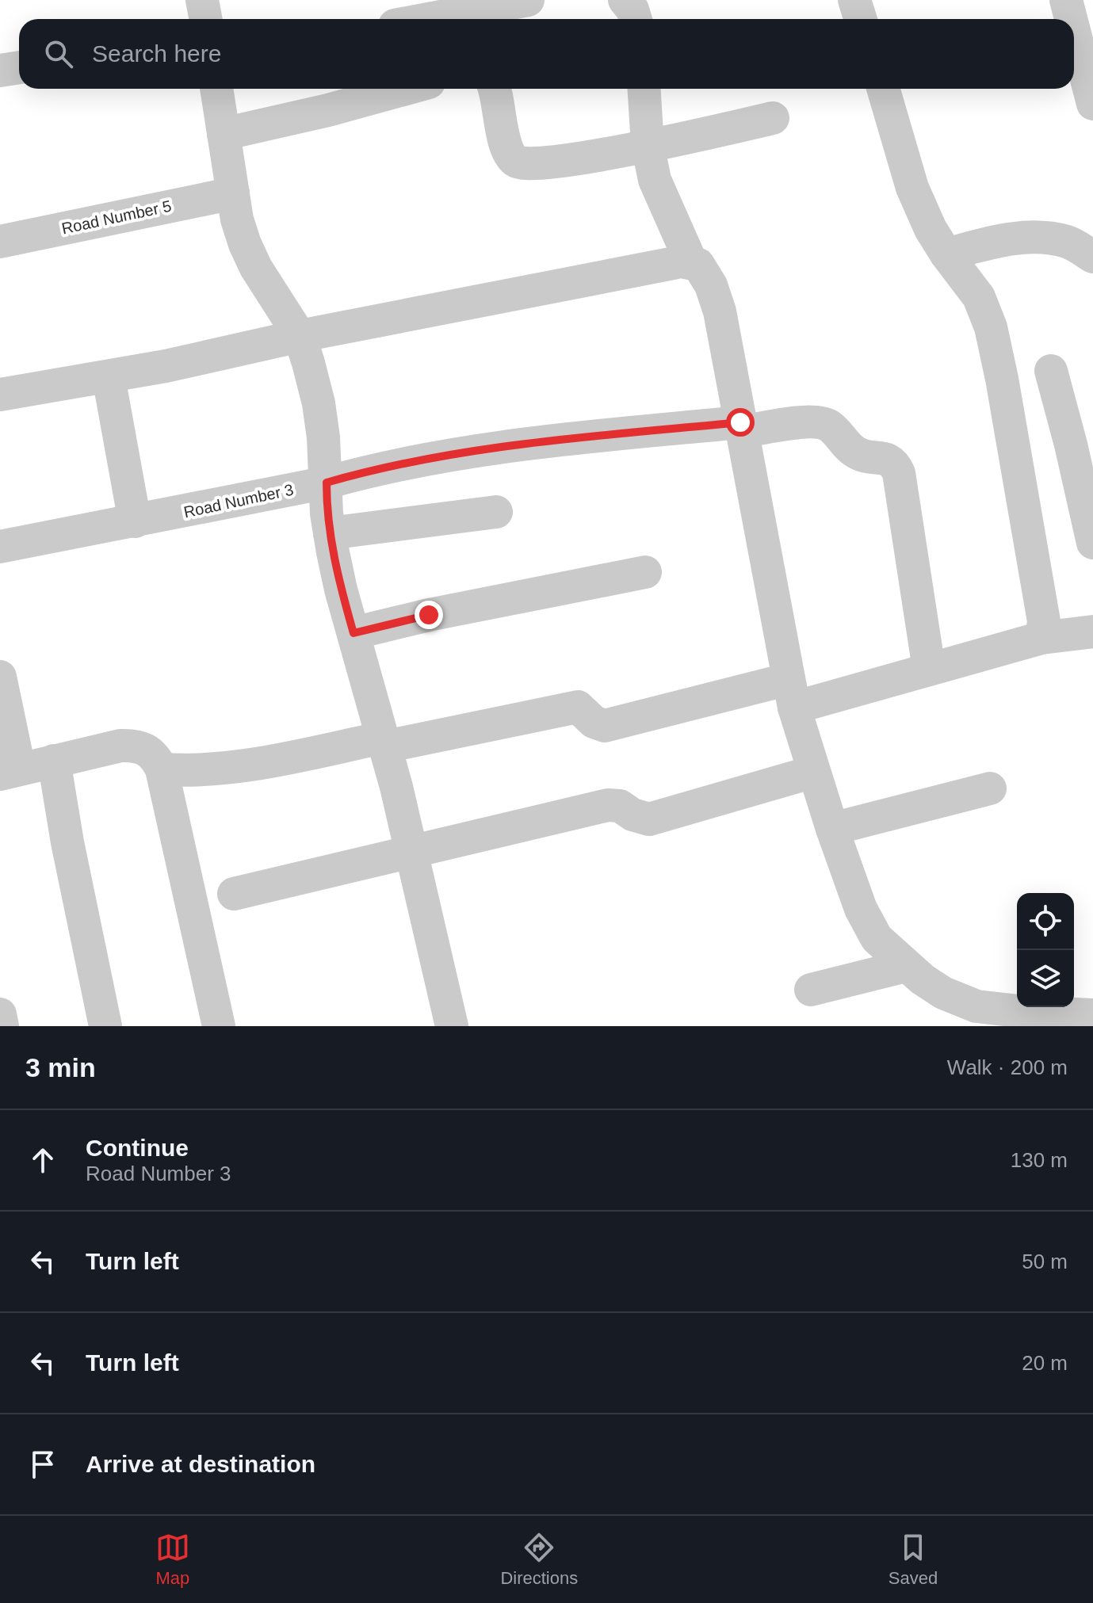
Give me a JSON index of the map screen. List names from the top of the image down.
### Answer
{
  "streets": {
    "street": ["Road Number 5", "Road Number 3"]
  },
  "page": {
    "search": "Search here",
    "heading": ["3 min", "Walk · 200 m"],
    "list": [
      ["Continue", "Road Number 3", "130 m"],
      ["Turn left", "50 m"],
      ["Turn left", "20 m"],
      "Arrive at destination"
    ],
    "nav": ["Map", "Directions", "Saved"]
  }
}
